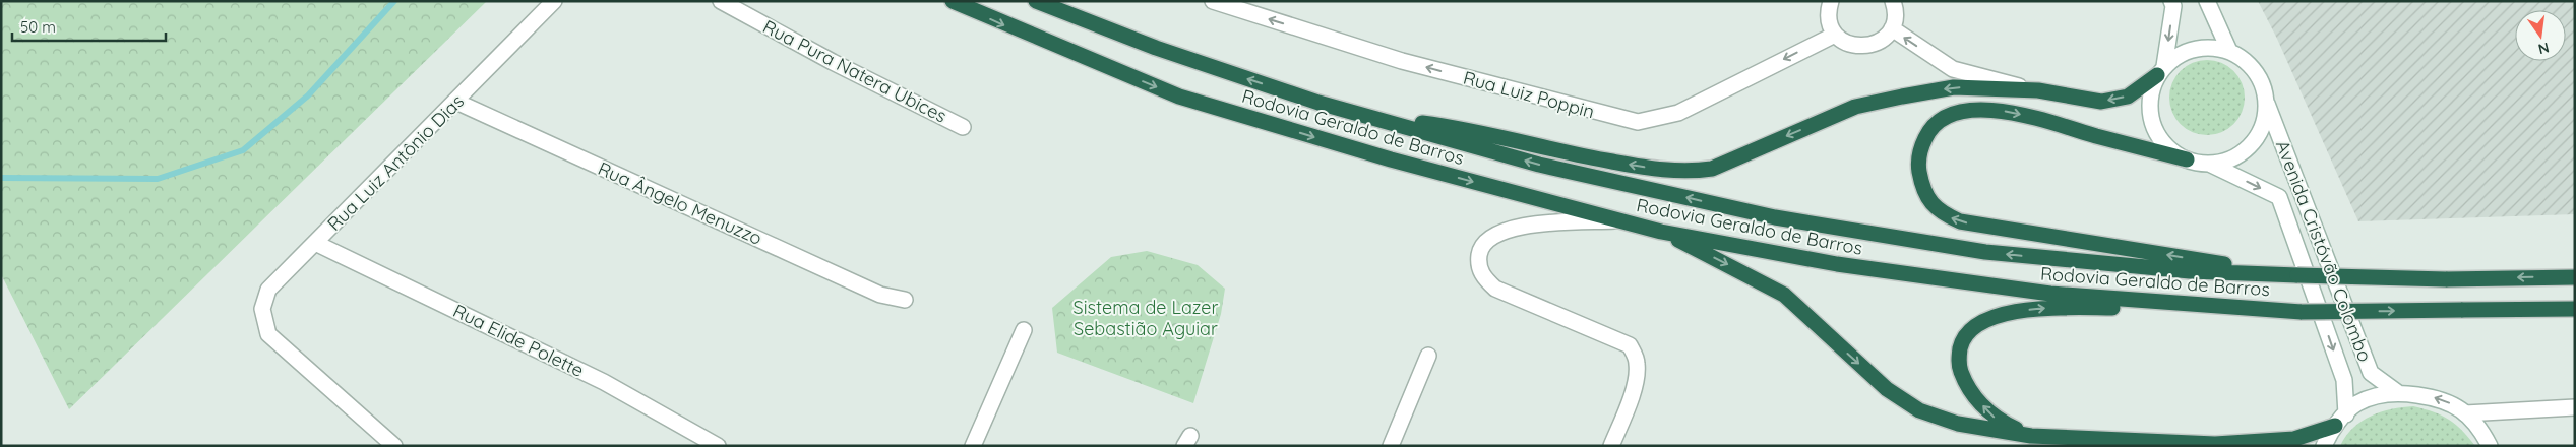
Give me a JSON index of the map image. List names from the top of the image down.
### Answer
{
  "streets": {
    "highway": ["Rodovia Geraldo de Barros"],
    "street": [
      "Rua Pura Natera Ubices",
      "Rua Luiz Poppin",
      "Rua Luiz Antônio Dias",
      "Rua Ângelo Menuzzo",
      "Avenida Cristóvão Colombo",
      "Rua Elide Polette"
    ]
  },
  "crossings": [
    ["Rua Luiz Antônio Dias", "Rua Ângelo Menuzzo"],
    ["Rua Luiz Antônio Dias", "Rua Elide Polette"]
  ],
  "one_way": ["Rua Luiz Poppin"],
  "parks": ["Sistema de Lazer Sebastião Aguiar"],
  "scale_bar": "50 m",
  "north": "bottom"
}
